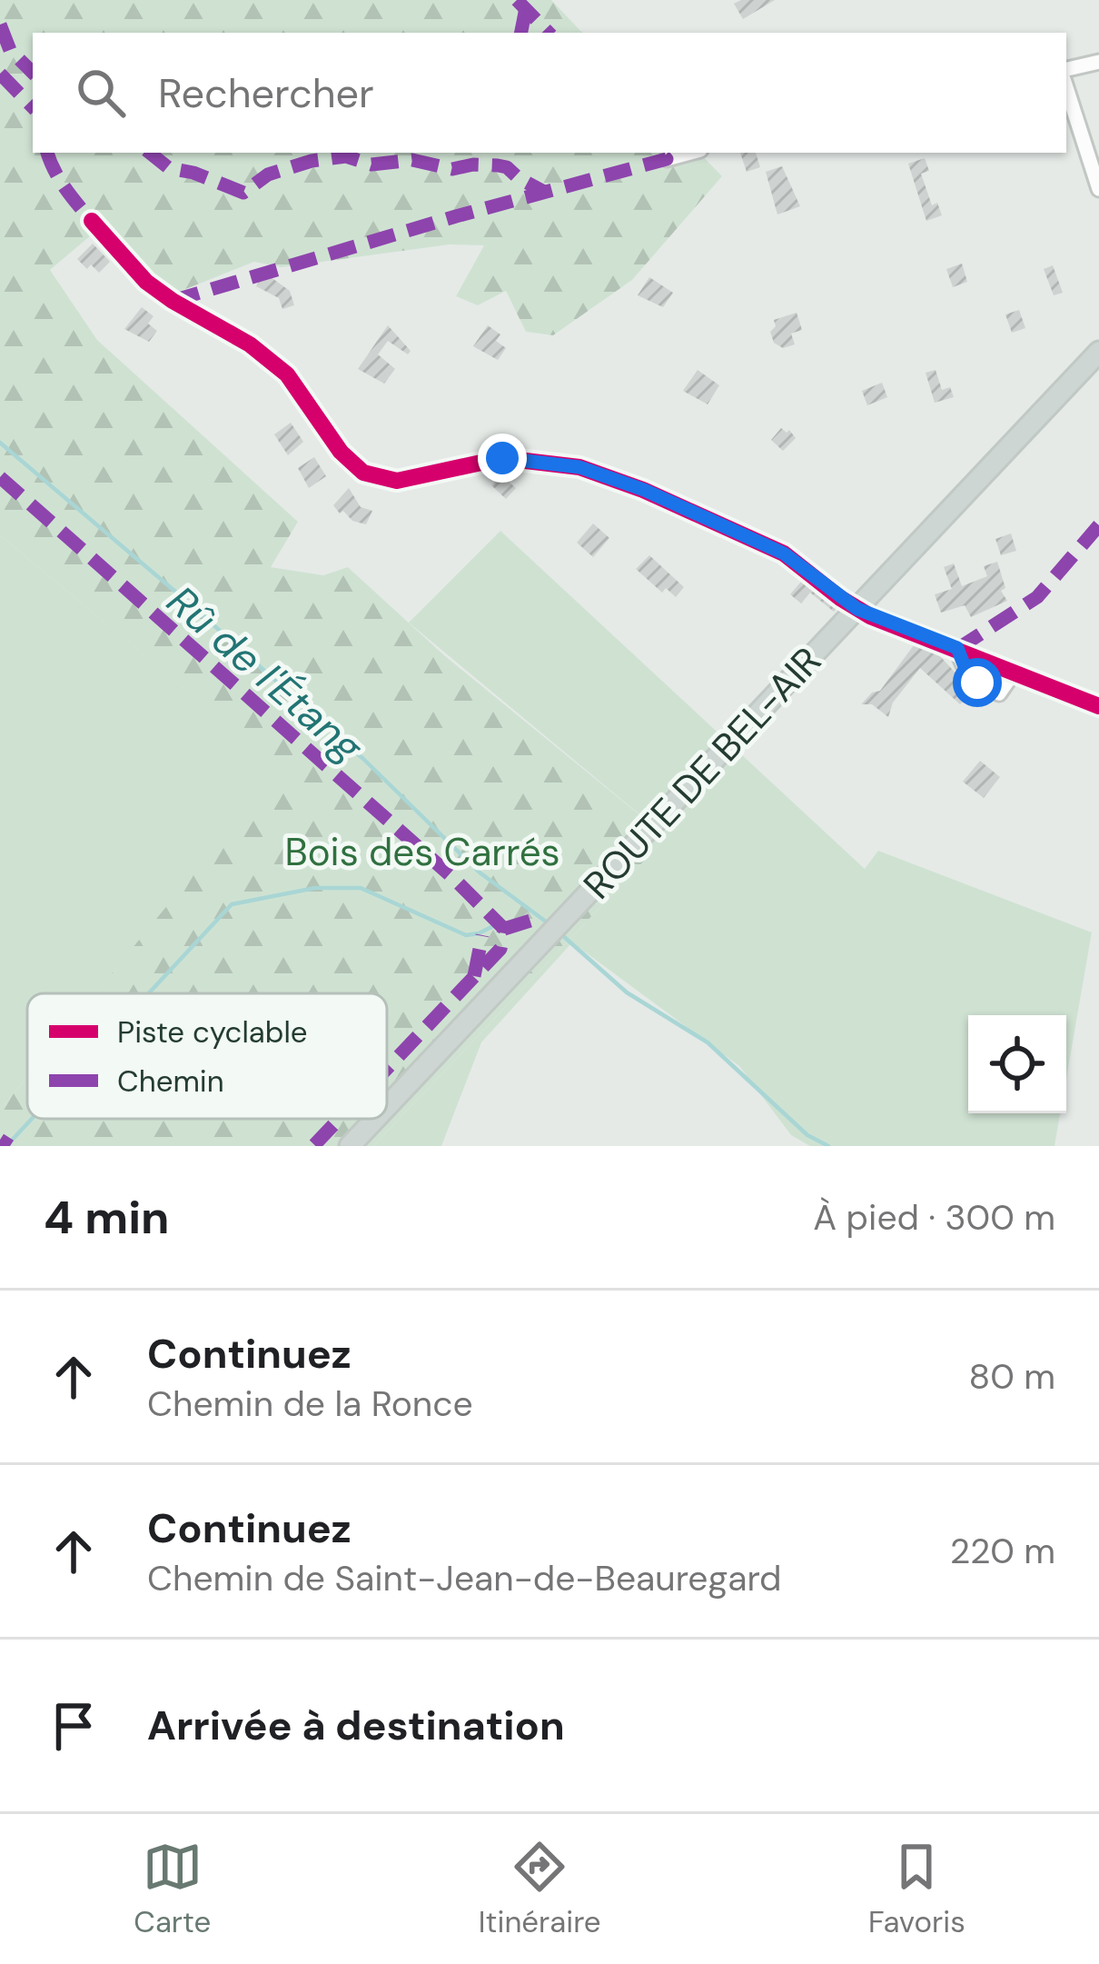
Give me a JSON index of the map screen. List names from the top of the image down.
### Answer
{
  "streets": {
    "main road": ["ROUTE DE BEL-AIR"]
  },
  "water": ["Rû de l'Étang"],
  "parks": ["Bois des Carrés"],
  "legend": ["Piste cyclable", "Chemin"],
  "page": {
    "search": "Rechercher",
    "heading": ["4 min", "À pied · 300 m"],
    "list": [
      ["Continuez", "Chemin de la Ronce", "80 m"],
      ["Continuez", "Chemin de Saint-Jean-de-Beauregard", "220 m"],
      "Arrivée à destination"
    ],
    "nav": ["Carte", "Itinéraire", "Favoris"]
  }
}
